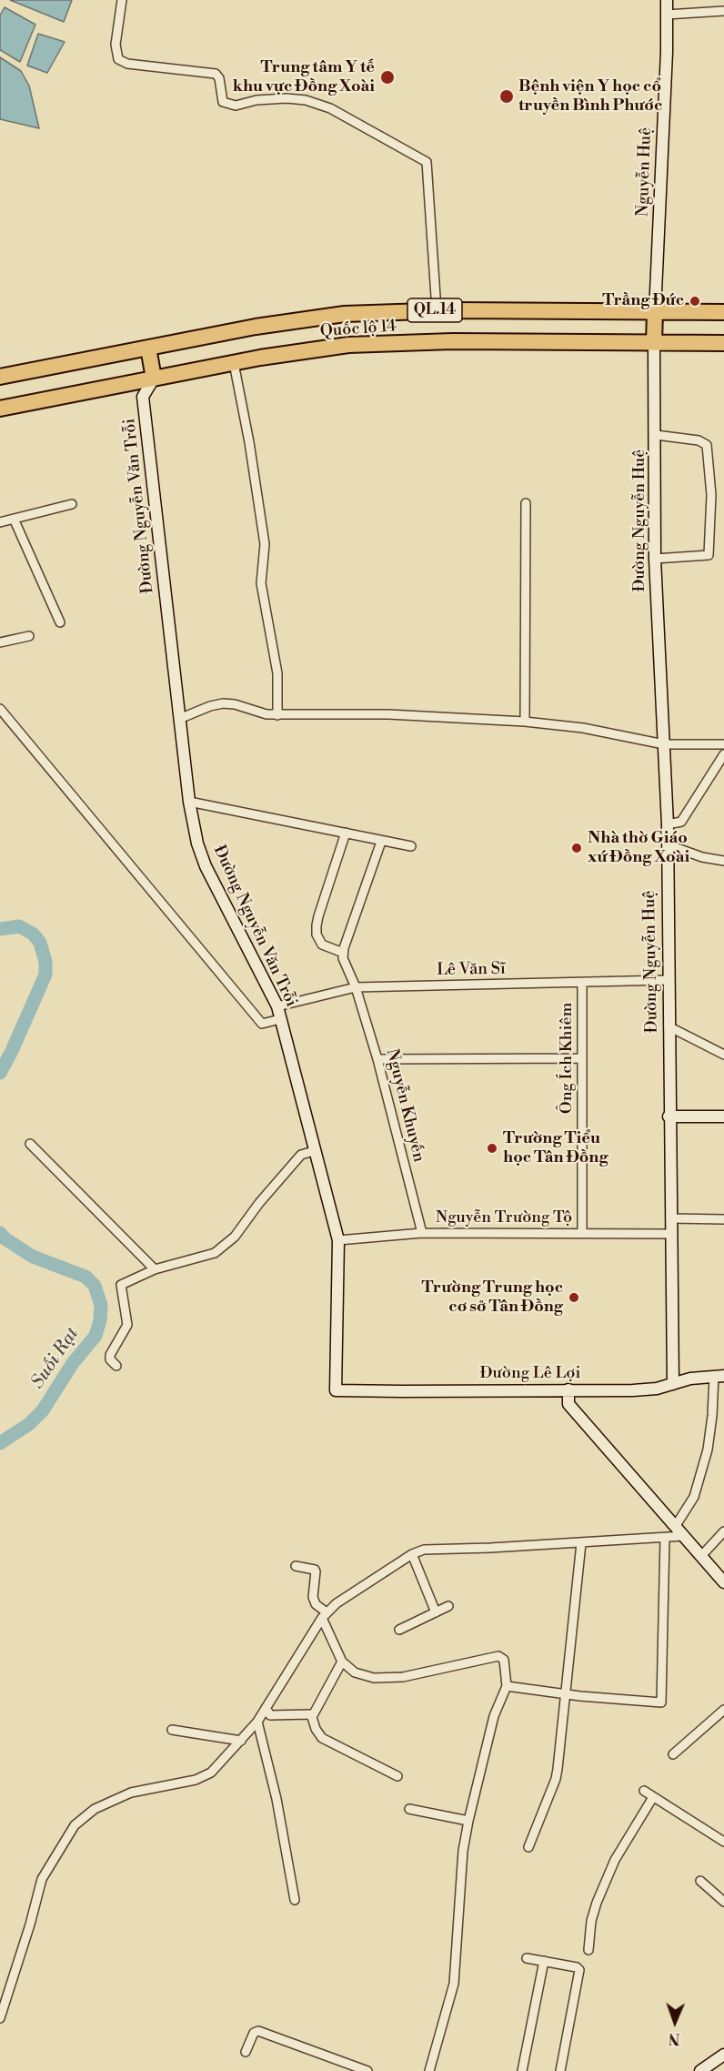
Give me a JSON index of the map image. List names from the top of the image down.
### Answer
{
  "streets": {
    "highway": ["QL.14", "Quốc lộ 14"],
    "street": [
      "Nguyễn Huệ",
      "Đường Nguyễn Văn Trỗi",
      "Đường Nguyễn Huệ",
      "Lê Văn Sĩ",
      "Ông Ích Khiêm",
      "Nguyễn Khuyến",
      "Nguyễn Trường Tộ",
      "Đường Lê Lợi"
    ]
  },
  "crossings": [
    ["Nguyễn Huệ", "Quốc lộ 14"],
    ["Quốc lộ 14", "Đường Nguyễn Văn Trỗi"],
    ["Quốc lộ 14", "Đường Nguyễn Huệ"],
    ["Đường Nguyễn Văn Trỗi", "Lê Văn Sĩ"],
    ["Đường Nguyễn Văn Trỗi", "Nguyễn Trường Tộ"],
    ["Đường Nguyễn Văn Trỗi", "Đường Lê Lợi"],
    ["Đường Nguyễn Huệ", "Lê Văn Sĩ"],
    ["Đường Nguyễn Huệ", "Nguyễn Trường Tộ"],
    ["Đường Nguyễn Huệ", "Đường Lê Lợi"],
    ["Lê Văn Sĩ", "Ông Ích Khiêm"],
    ["Lê Văn Sĩ", "Nguyễn Khuyến"],
    ["Ông Ích Khiêm", "Nguyễn Trường Tộ"],
    ["Nguyễn Khuyến", "Nguyễn Trường Tộ"]
  ],
  "water": ["Suối Rạt"],
  "places": [
    "Trung tâm Y tế khu vực Đồng Xoài",
    "Bệnh viện Y học cổ truyền Bình Phước",
    "Trầng Đức",
    "Nhà thờ Giáo xứ Đồng Xoài",
    "Trường Tiểu học Tân Đồng",
    "Trường Trung học cơ sở Tân Đồng"
  ],
  "north": "bottom"
}
